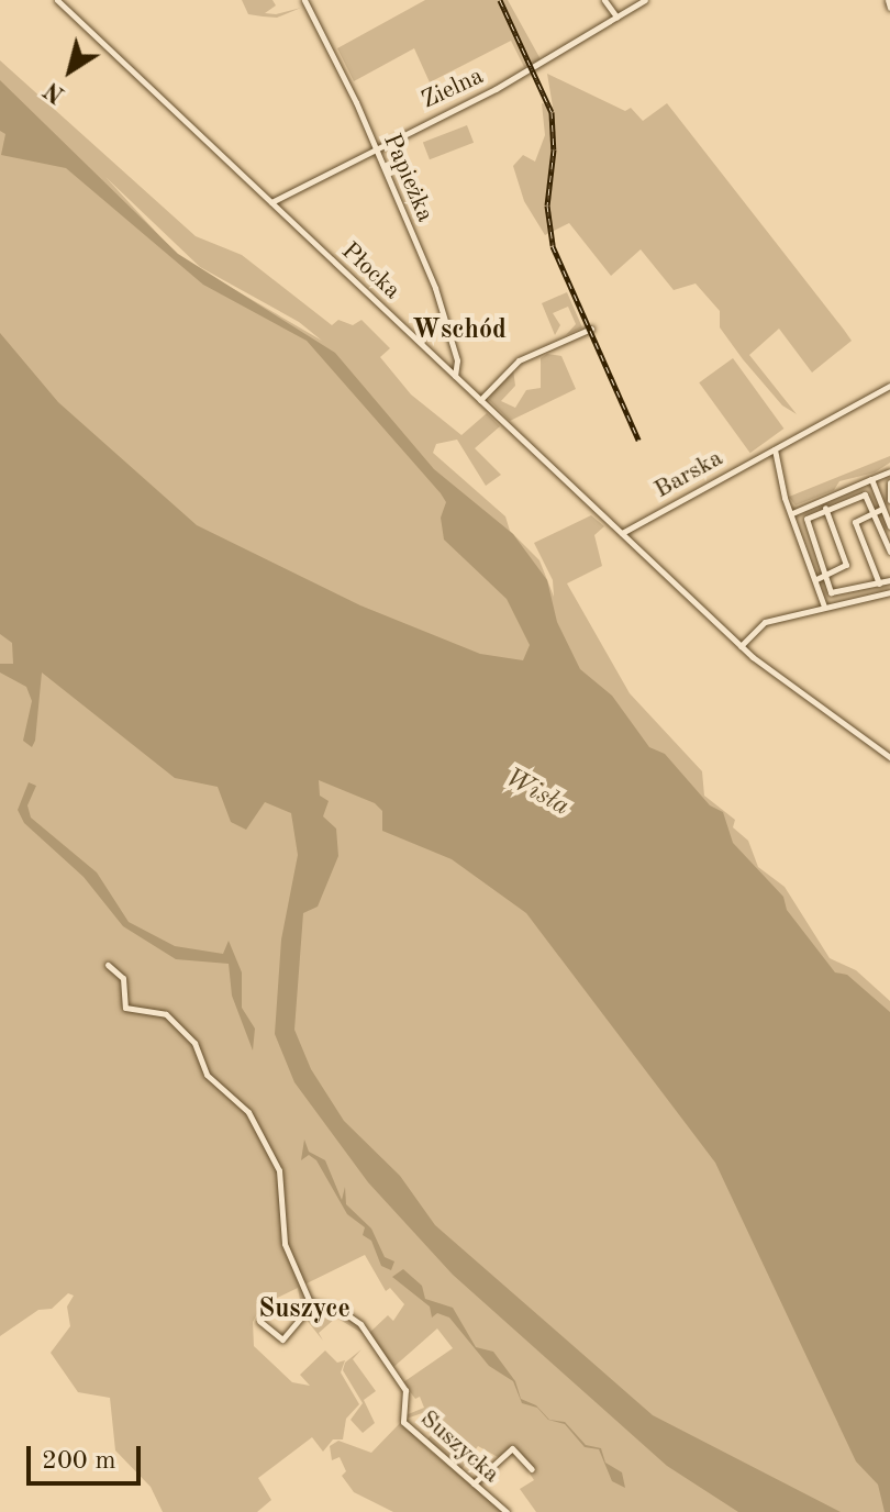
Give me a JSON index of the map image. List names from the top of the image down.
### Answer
{
  "streets": {
    "street": [
      "Zielna",
      "Papieżka",
      "Płocka",
      "Barska",
      "Suszycka"
    ]
  },
  "crossings": [
    ["Zielna", "Papieżka"],
    ["Zielna", "Płocka"],
    ["Papieżka", "Płocka"],
    ["Płocka", "Barska"]
  ],
  "districts": ["Wschód", "Suszyce"],
  "water": ["Wisła"],
  "scale_bar": "200 m",
  "north": "bottom left"
}
